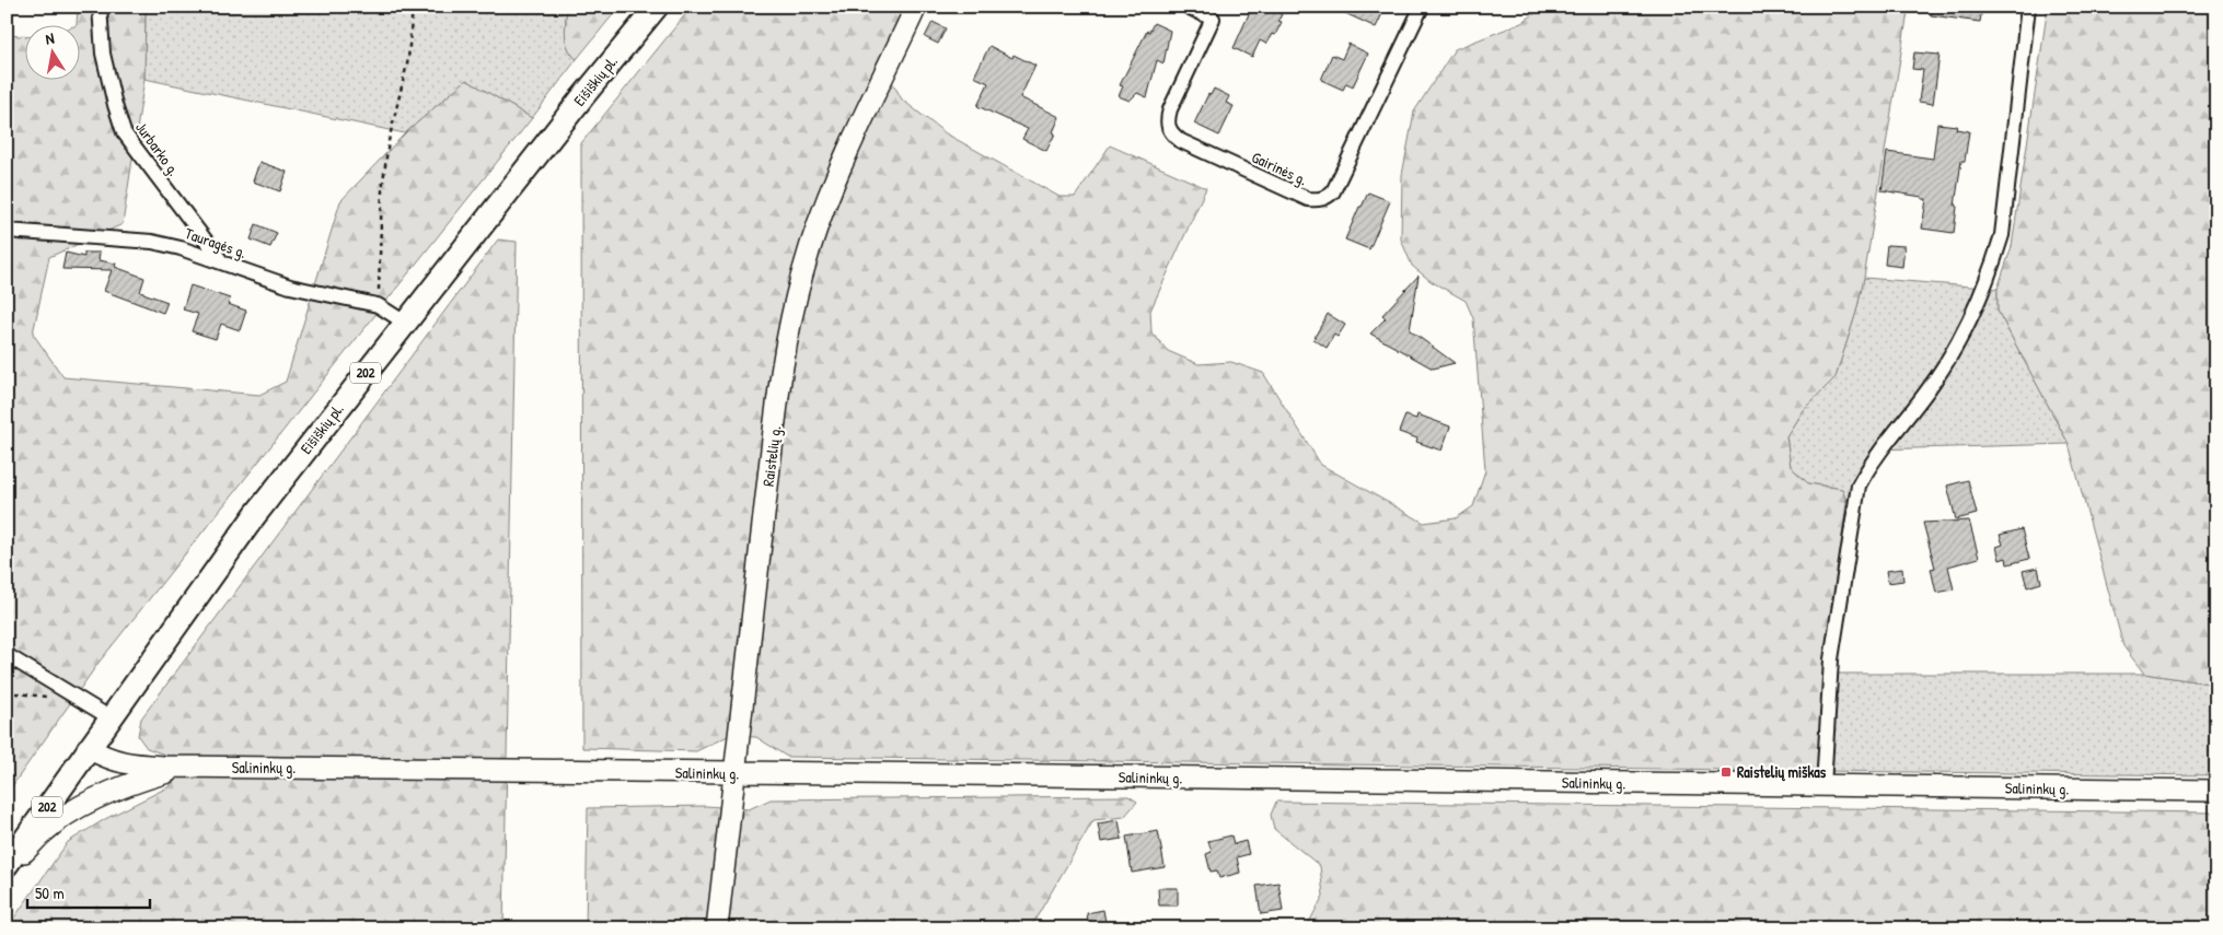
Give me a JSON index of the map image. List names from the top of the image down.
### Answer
{
  "streets": {
    "main road": [
      "Eišiškių pl.",
      "202",
      "Raistelių g.",
      "Salininkų g."
    ],
    "street": ["Jurbarko g.", "Gairinės g.", "Tauragės g."]
  },
  "crossings": [
    ["Eišiškių pl.", "Tauragės g."],
    ["Eišiškių pl.", "Salininkų g."],
    ["Jurbarko g.", "Tauragės g."],
    ["Raistelių g.", "Salininkų g."]
  ],
  "places": {
    "transit": ["Raistelių miškas"]
  },
  "scale_bar": "50 m",
  "north": "top"
}
